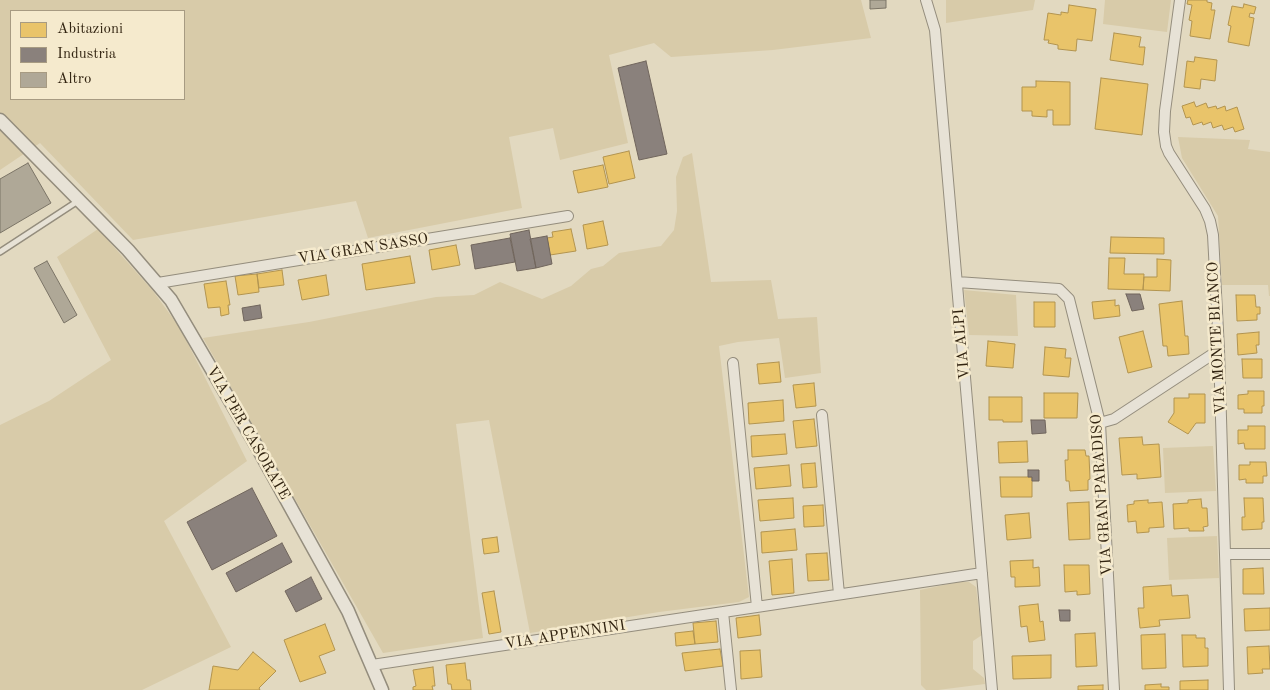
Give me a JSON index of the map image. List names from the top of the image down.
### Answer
{
  "streets": {
    "street": [
      "VIA GRAN SASSO",
      "VIA MONTE BIANCO",
      "VIA ALPI",
      "VIA PER CASORATE",
      "VIA GRAN PARADISO",
      "VIA APPENNINI"
    ]
  },
  "crossings": [
    ["VIA GRAN SASSO", "VIA PER CASORATE"],
    ["VIA ALPI", "VIA GRAN PARADISO"],
    ["VIA ALPI", "VIA APPENNINI"],
    ["VIA PER CASORATE", "VIA APPENNINI"]
  ],
  "legend": ["Abitazioni", "Industria", "Altro"]
}
